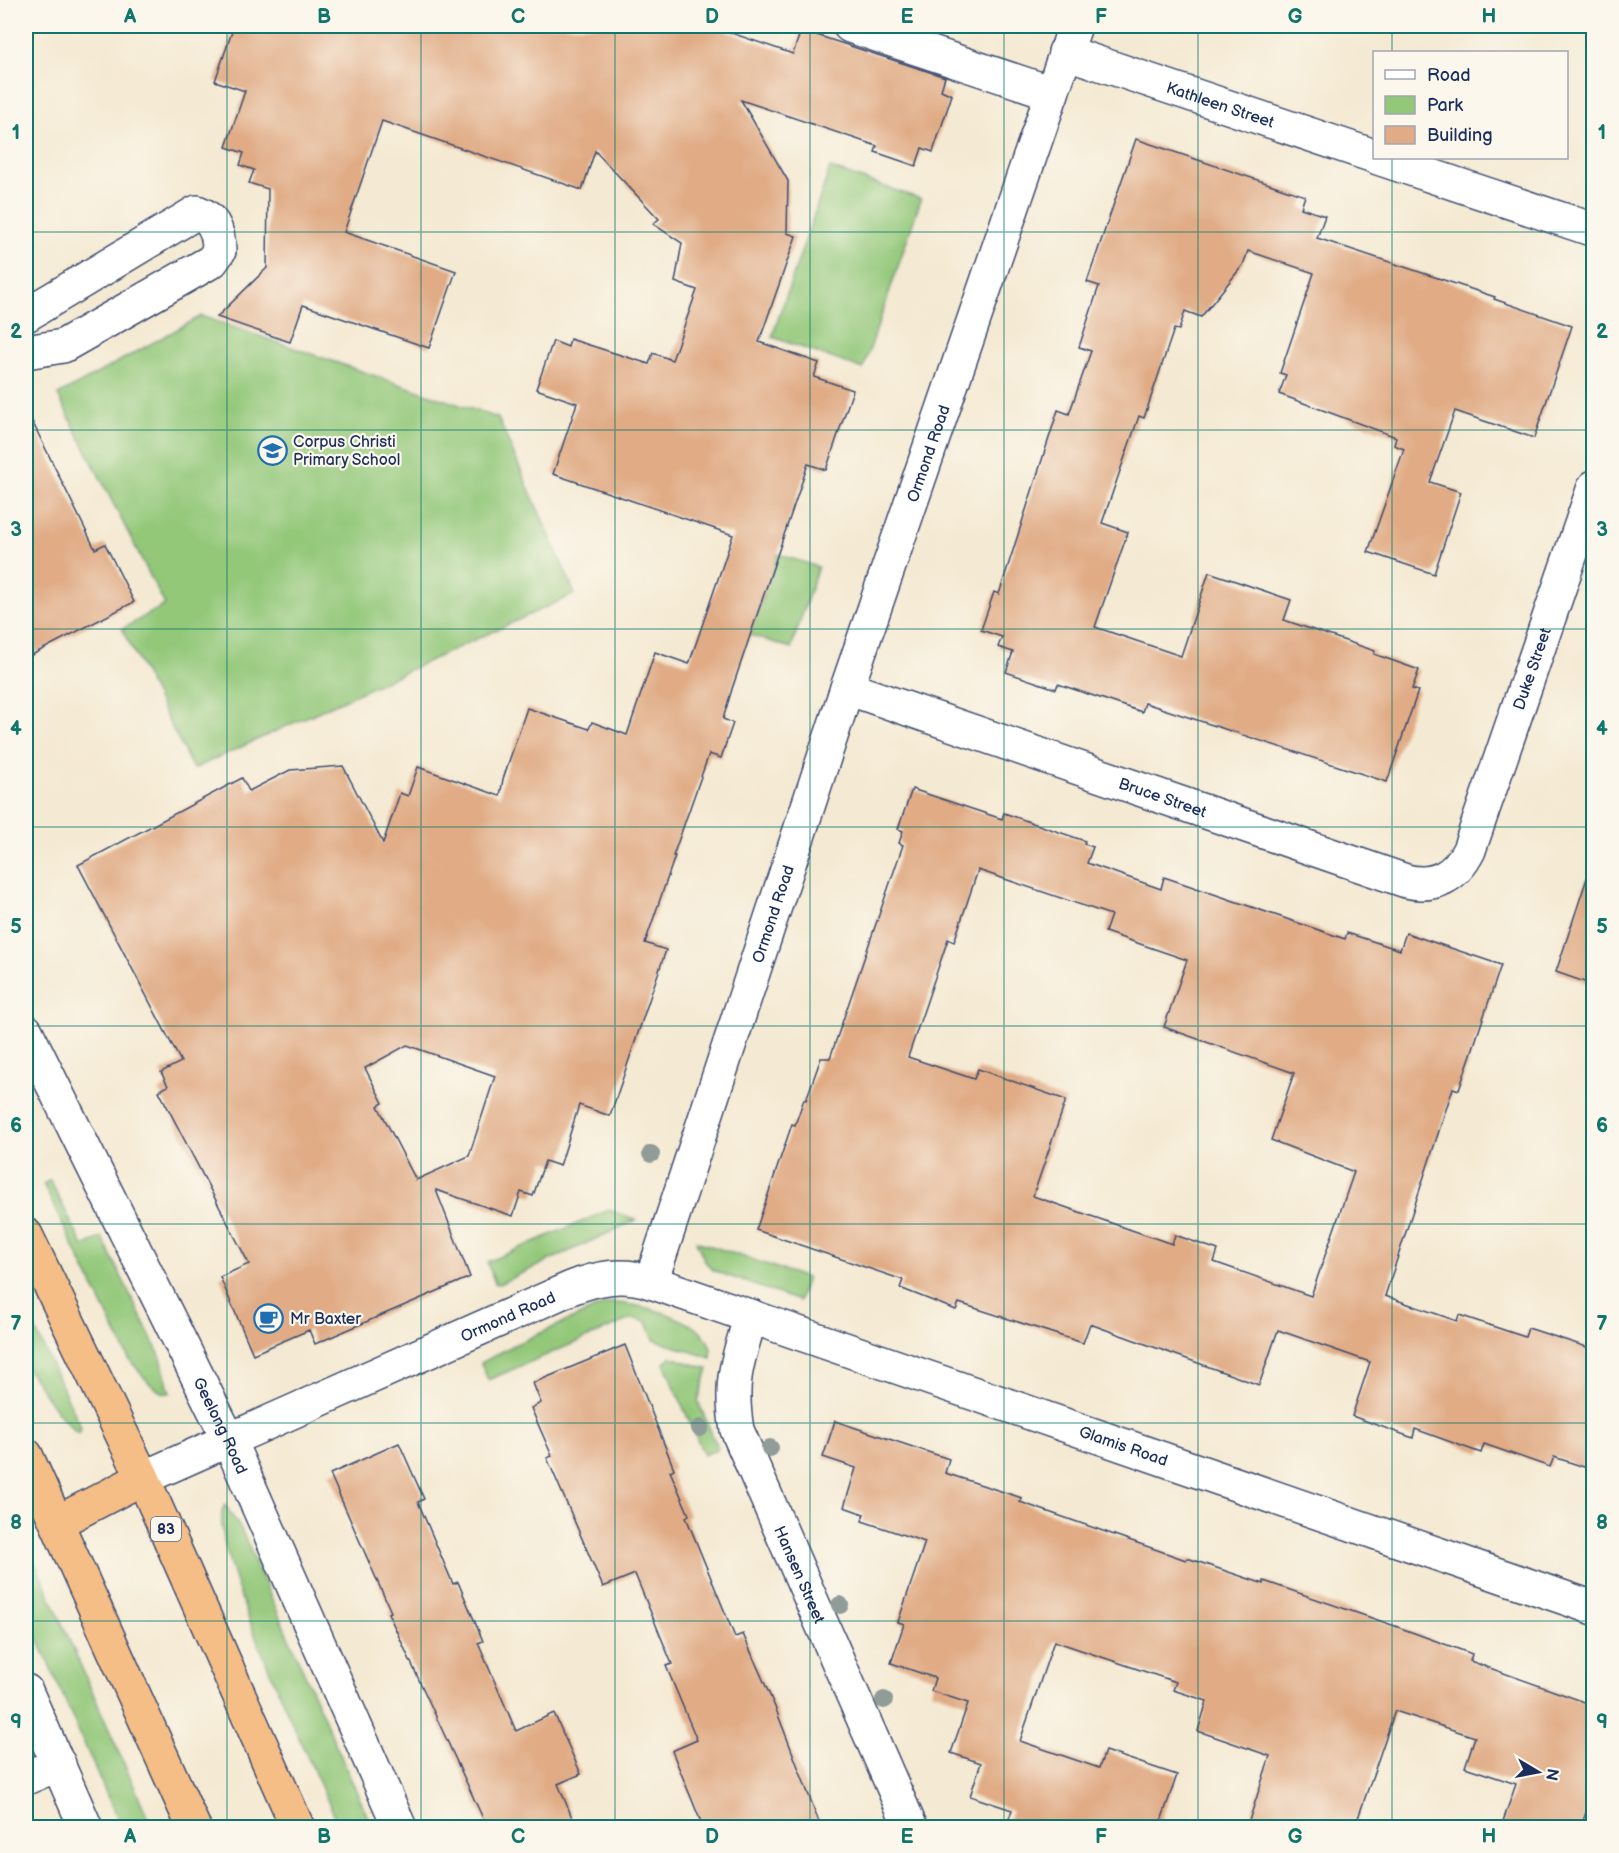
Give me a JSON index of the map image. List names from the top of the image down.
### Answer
{
  "streets": {
    "highway": ["83"],
    "street": [
      "Kathleen Street",
      "Ormond Road",
      "Duke Street",
      "Bruce Street",
      "Geelong Road",
      "Glamis Road",
      "Hansen Street"
    ]
  },
  "crossings": [
    ["Kathleen Street", "Ormond Road"],
    ["Ormond Road", "Bruce Street"],
    ["Ormond Road", "Geelong Road"],
    ["Ormond Road", "Glamis Road"],
    ["Ormond Road", "83"],
    ["Duke Street", "Bruce Street"],
    ["Glamis Road", "Hansen Street"]
  ],
  "places": {
    "school or university": ["Corpus Christi Primary School"],
    "cafe": ["Mr Baxter"]
  },
  "legend": ["Road", "Park", "Building"],
  "north": "right",
  "grid": {
    "columns": [
      "A",
      "B",
      "C",
      "D",
      "E",
      "F",
      "G",
      "H"
    ],
    "rows": [
      "1",
      "2",
      "3",
      "4",
      "5",
      "6",
      "7",
      "8",
      "9"
    ]
  }
}
